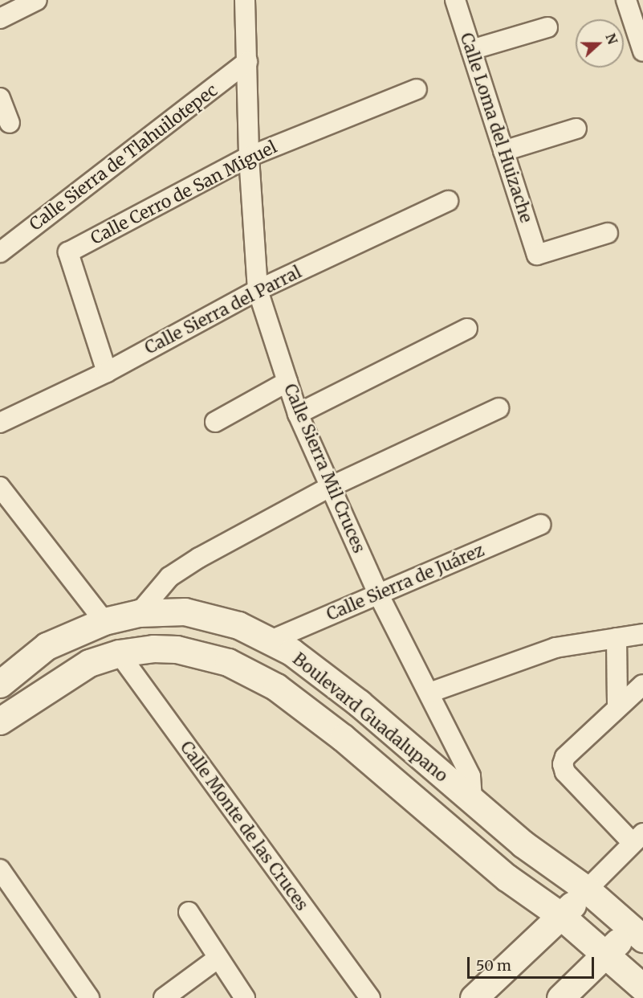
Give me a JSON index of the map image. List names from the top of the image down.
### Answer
{
  "streets": {
    "main road": ["Boulevard Guadalupano"],
    "street": [
      "Calle Loma del Huizache",
      "Calle Sierra de Tlahuilotepec",
      "Calle Cerro de San Miguel",
      "Calle Sierra del Parral",
      "Calle Sierra Mil Cruces",
      "Calle Sierra de Juárez",
      "Calle Monte de las Cruces"
    ]
  },
  "crossings": [
    ["Calle Sierra de Tlahuilotepec", "Calle Sierra Mil Cruces"],
    ["Calle Cerro de San Miguel", "Calle Sierra del Parral"],
    ["Calle Cerro de San Miguel", "Calle Sierra Mil Cruces"],
    ["Calle Sierra del Parral", "Calle Sierra Mil Cruces"],
    ["Calle Sierra Mil Cruces", "Calle Sierra de Juárez"],
    ["Calle Sierra Mil Cruces", "Boulevard Guadalupano"],
    ["Calle Sierra de Juárez", "Boulevard Guadalupano"],
    ["Boulevard Guadalupano", "Calle Monte de las Cruces"]
  ],
  "scale_bar": "50 m",
  "north": "right"
}
